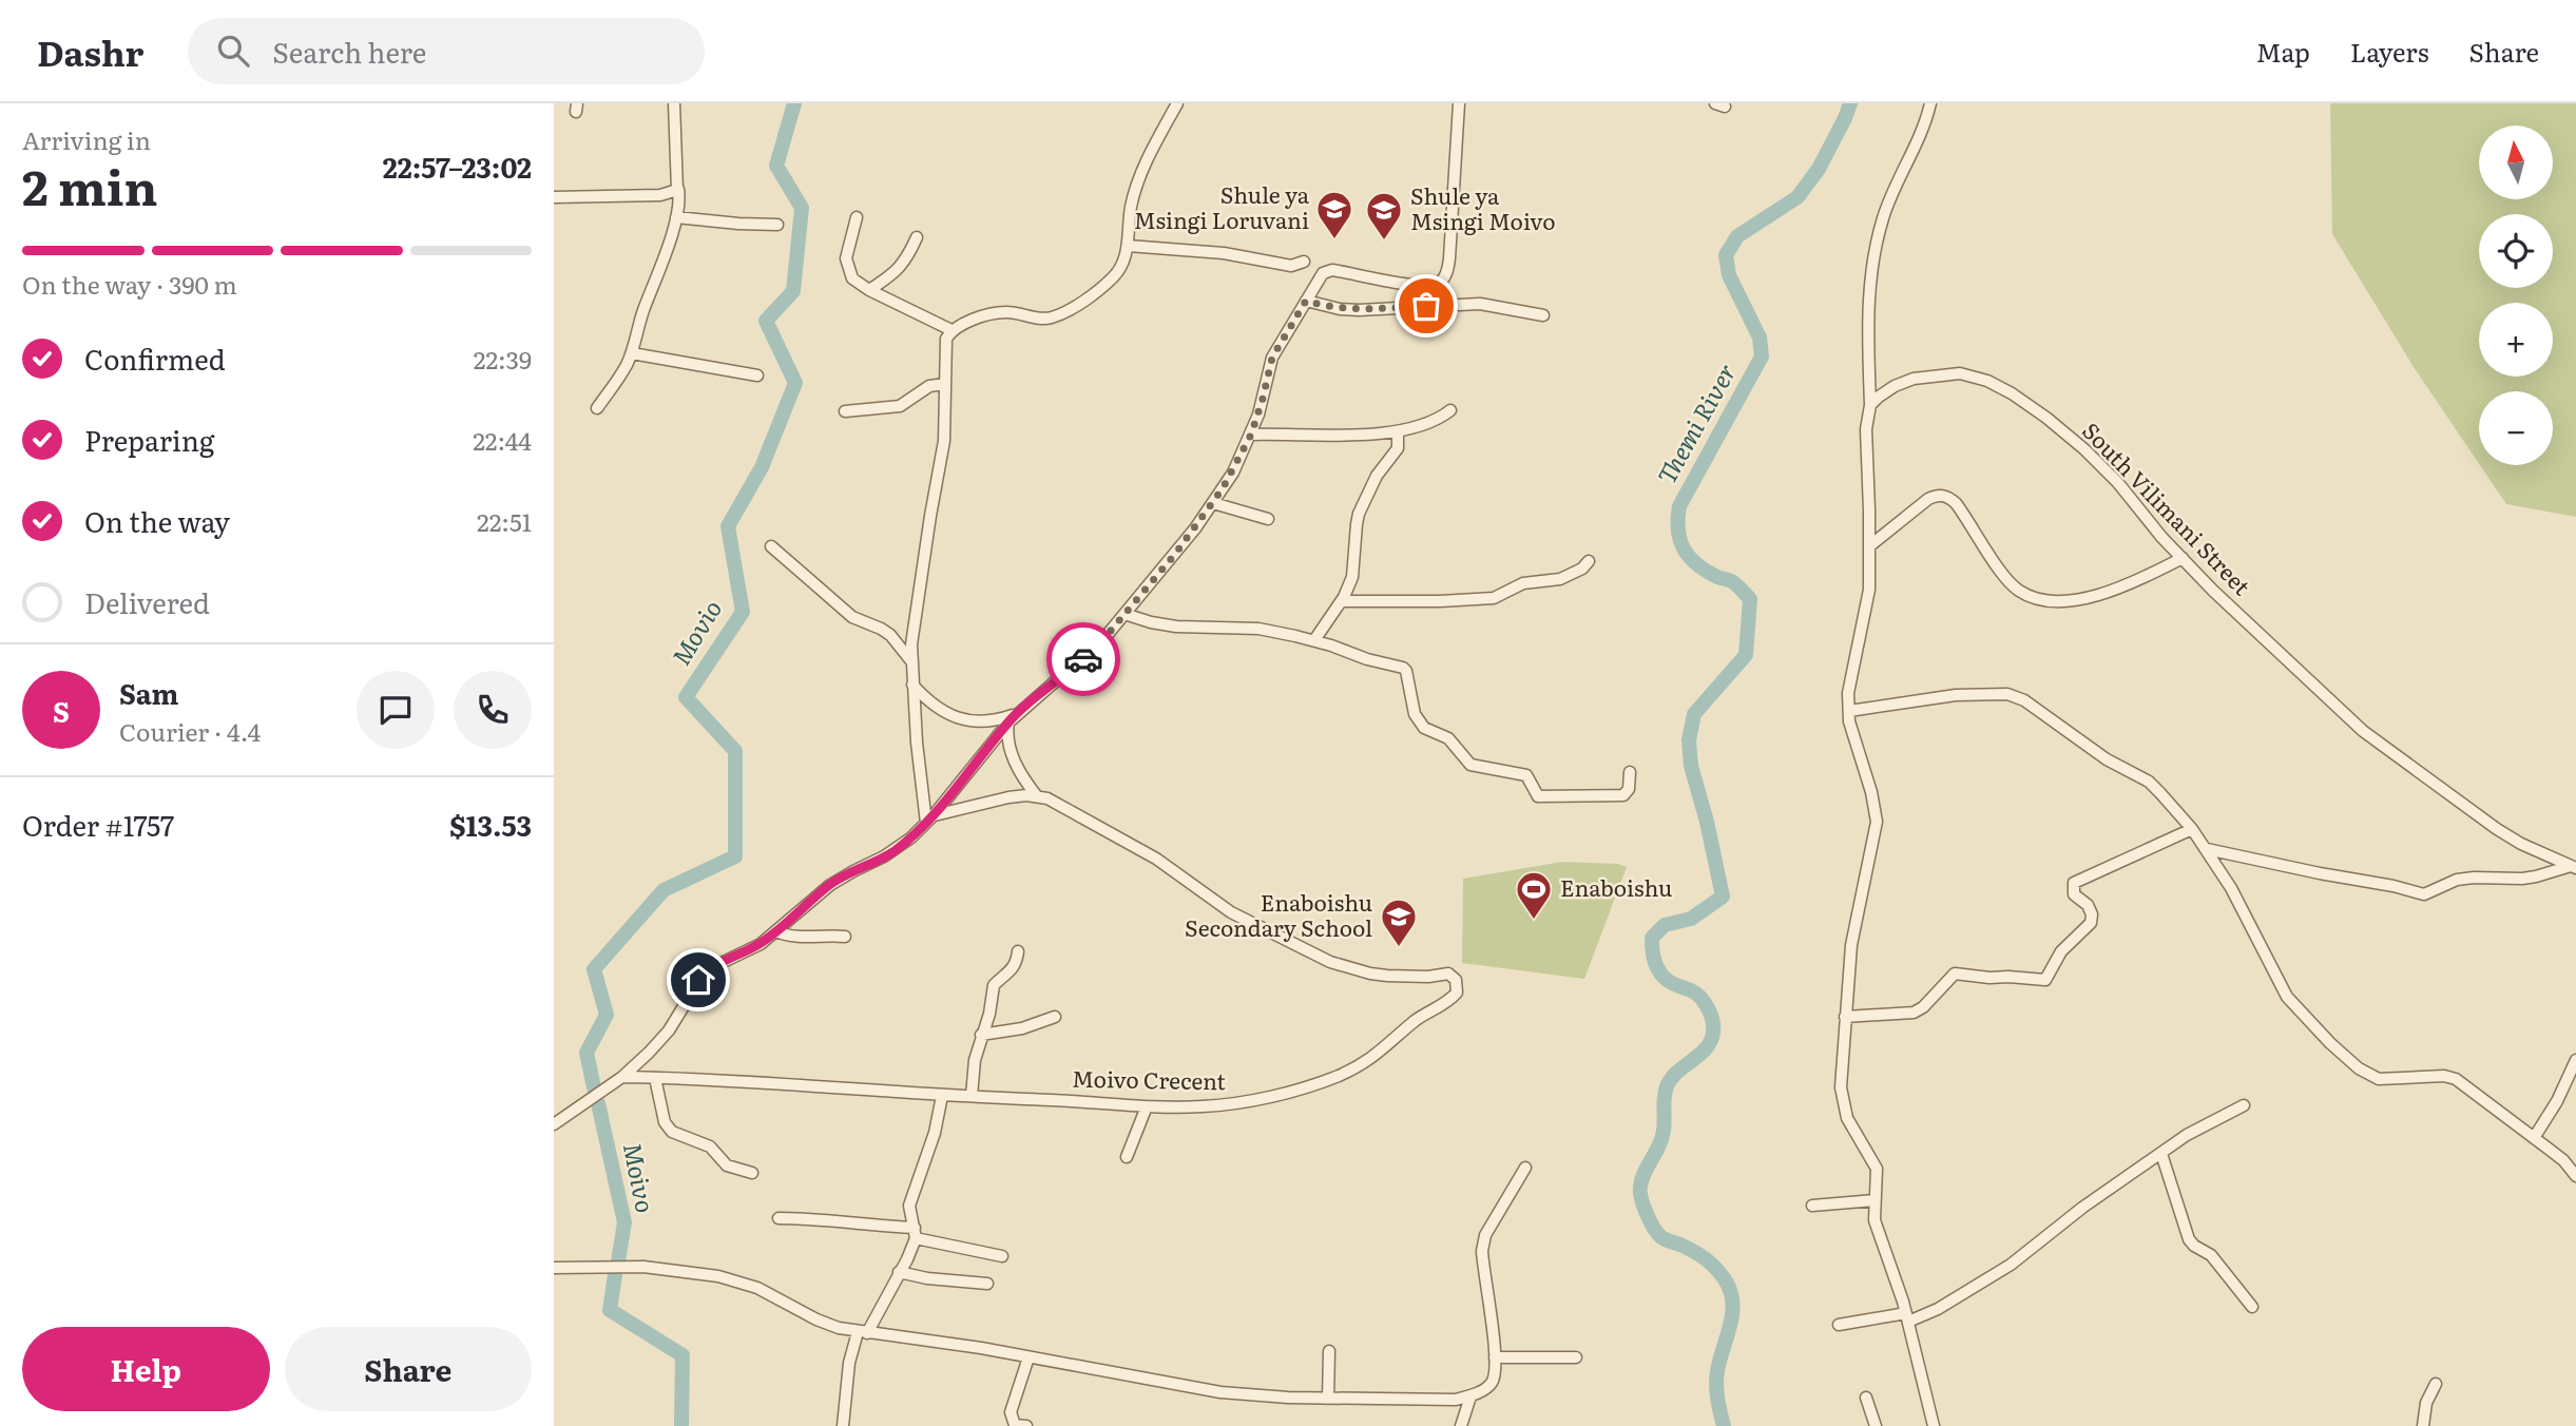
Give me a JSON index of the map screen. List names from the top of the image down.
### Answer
{
  "streets": {
    "street": ["South Vilimani Street", "Moivo Crecent"]
  },
  "water": ["Themi River", "Movio", "Moivo"],
  "places": {
    "school or university": ["Shule ya Msingi Loruvani", "Shule ya Msingi Moivo", "Enaboishu Secondary School"],
    "sports": ["Enaboishu"]
  },
  "north": "top",
  "page": {
    "header": "Dashr",
    "search": "Search here",
    "nav": ["Map", "Layers", "Share"],
    "heading": ["2 min", "Arriving in", "22:57–23:02"],
    "panel": [
      "Sam",
      "Courier · 4.4",
      "Order #1757",
      "$13.53"
    ],
    "map_buttons": ["+", "−"],
    "bar": "On the way · 390 m",
    "list": [
      ["Confirmed", "22:39"],
      ["Preparing", "22:44"],
      ["On the way", "22:51"],
      "Delivered"
    ],
    "round": "S",
    "buttons": ["Help", "Share"]
  }
}
